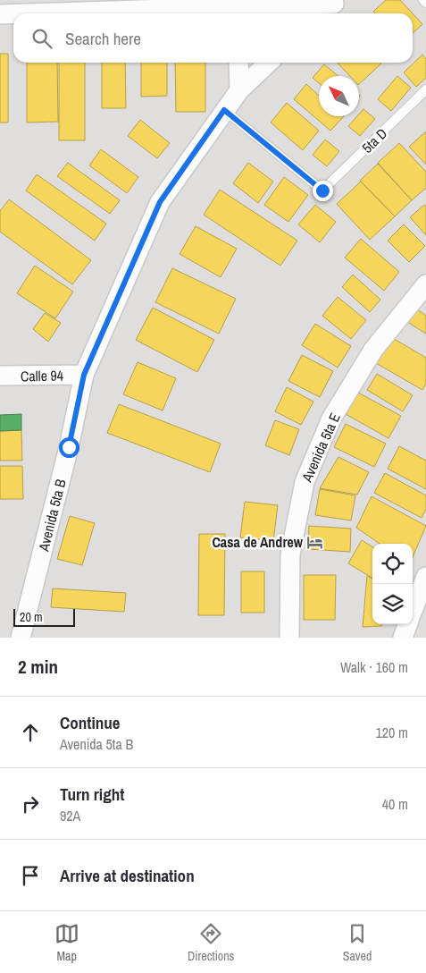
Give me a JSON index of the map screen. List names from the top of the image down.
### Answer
{
  "streets": {
    "street": ["Calle 94", "Avenida 5ta E", "Avenida 5ta B"],
    "lane": ["5ta D"]
  },
  "crossings": [
    ["5ta D", "Avenida 5ta B"],
    ["Calle 94", "Avenida 5ta B"]
  ],
  "places": {
    "hotel": ["Casa de Andrew"]
  },
  "scale_bar": "20 m",
  "north": "top left",
  "page": {
    "search": "Search here",
    "scale": "20 m",
    "heading": ["2 min", "Walk · 160 m"],
    "list": [
      ["Continue", "Avenida 5ta B", "120 m"],
      ["Turn right", "92A", "40 m"],
      "Arrive at destination"
    ],
    "nav": ["Map", "Directions", "Saved"]
  }
}
